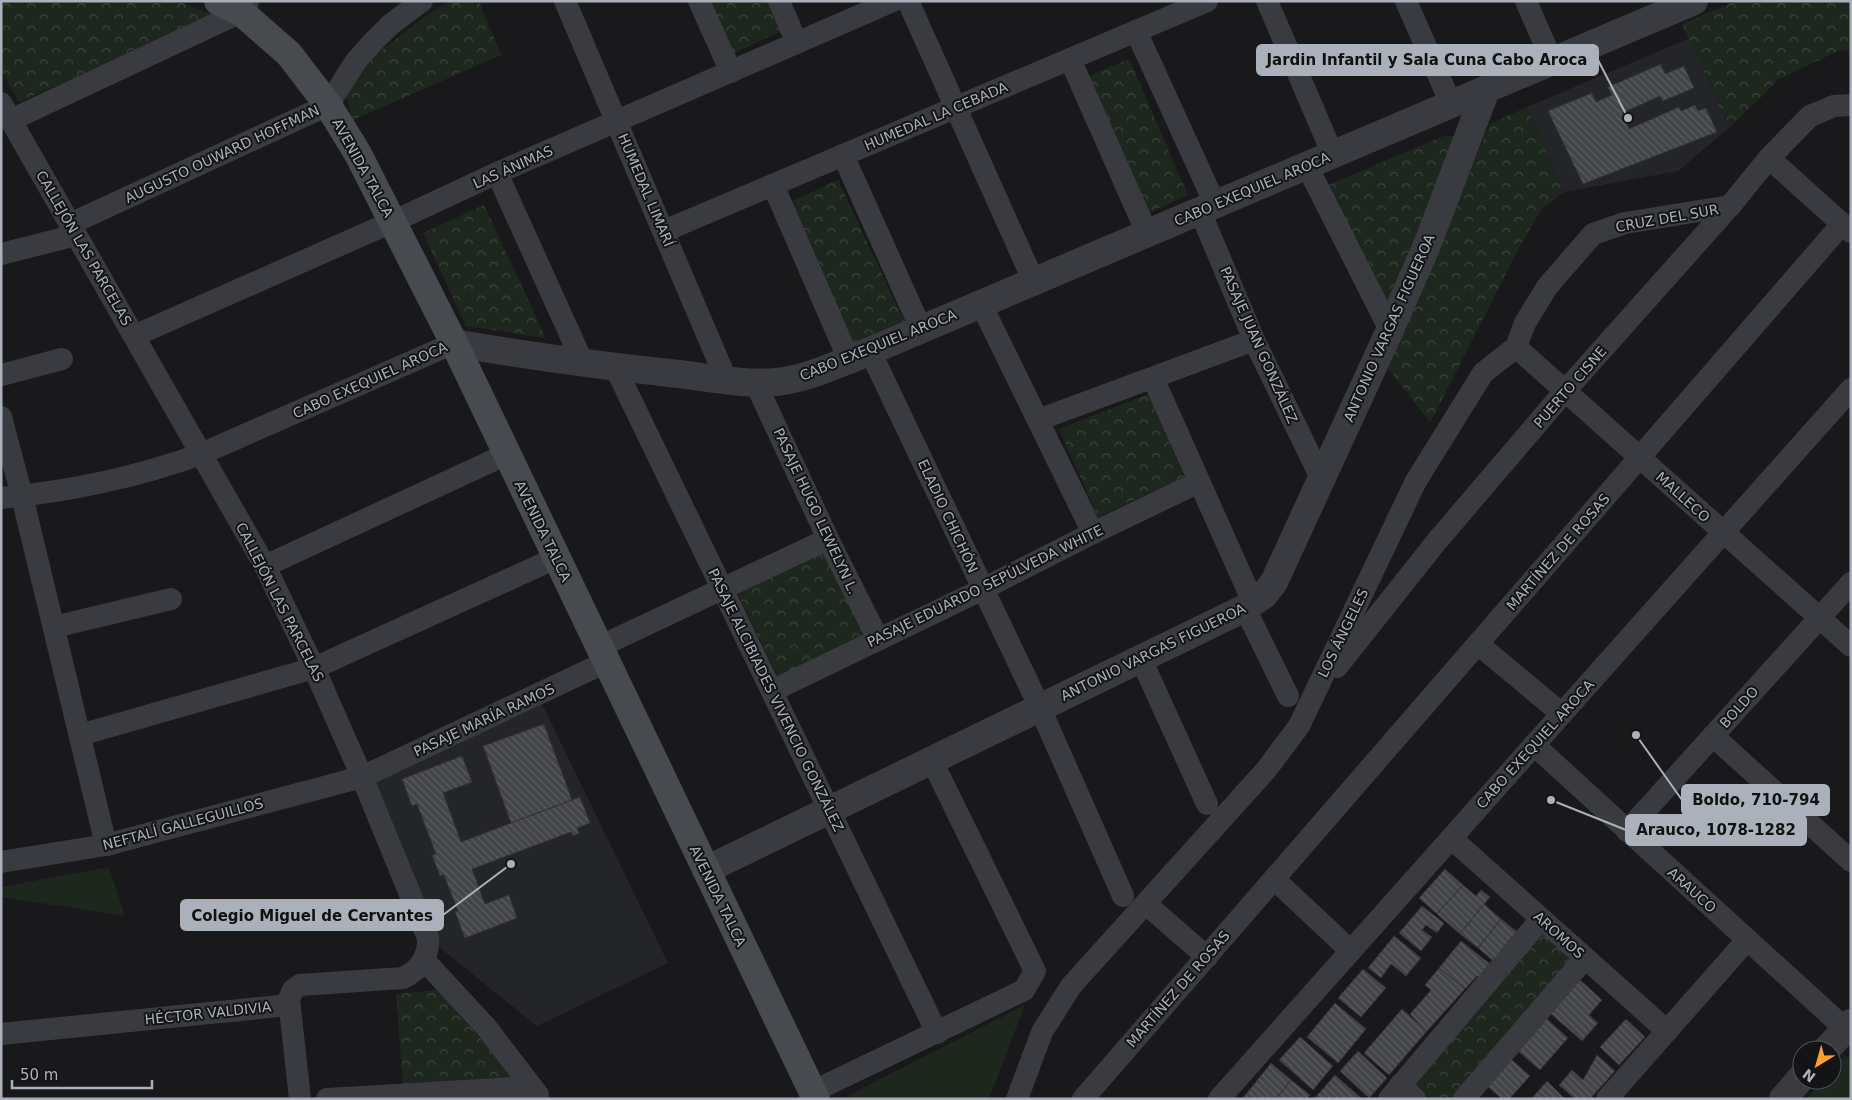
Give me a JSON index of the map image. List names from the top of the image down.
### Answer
{
  "streets": {
    "main road": ["AVENIDA TALCA"],
    "street": [
      "HUMEDAL LA CEBADA",
      "AUGUSTO OUWARD HOFFMAN",
      "LAS ÁNIMAS",
      "CABO EXEQUIEL AROCA",
      "HUMEDAL LIMARÍ",
      "CRUZ DEL SUR",
      "CALLEJÓN LAS PARCELAS",
      "ANTONIO VARGAS FIGUEROA",
      "PASAJE JUAN GONZÁLEZ",
      "PUERTO CISNE",
      "MALLECO",
      "PASAJE HUGO LEWELYN L.",
      "ELADIO CHICHÓN",
      "MARTÍNEZ DE ROSAS",
      "PASAJE EDUARDO SEPÚLVEDA WHITE",
      "LOS ÁNGELES",
      "PASAJE ALCIBIADES VIVENCIO GONZÁLEZ",
      "BOLDO",
      "PASAJE MARÍA RAMOS",
      "NEFTALÍ GALLEGUILLOS",
      "ARAUCO",
      "AROMOS",
      "HÉCTOR VALDIVIA"
    ]
  },
  "crossings": [
    ["HUMEDAL LA CEBADA", "HUMEDAL LIMARÍ"],
    ["HUMEDAL LA CEBADA", "PASAJE JUAN GONZÁLEZ"],
    ["HUMEDAL LA CEBADA", "ELADIO CHICHÓN"],
    ["AUGUSTO OUWARD HOFFMAN", "AVENIDA TALCA"],
    ["AUGUSTO OUWARD HOFFMAN", "CALLEJÓN LAS PARCELAS"],
    ["LAS ÁNIMAS", "AVENIDA TALCA"],
    ["LAS ÁNIMAS", "HUMEDAL LIMARÍ"],
    ["LAS ÁNIMAS", "CALLEJÓN LAS PARCELAS"],
    ["AVENIDA TALCA", "CABO EXEQUIEL AROCA"],
    ["AVENIDA TALCA", "ANTONIO VARGAS FIGUEROA"],
    ["AVENIDA TALCA", "PASAJE MARÍA RAMOS"],
    ["CABO EXEQUIEL AROCA", "HUMEDAL LIMARÍ"],
    ["CABO EXEQUIEL AROCA", "CALLEJÓN LAS PARCELAS"],
    ["CABO EXEQUIEL AROCA", "ANTONIO VARGAS FIGUEROA"],
    ["CABO EXEQUIEL AROCA", "PASAJE JUAN GONZÁLEZ"],
    ["CABO EXEQUIEL AROCA", "MALLECO"],
    ["CABO EXEQUIEL AROCA", "PASAJE HUGO LEWELYN L."],
    ["CABO EXEQUIEL AROCA", "ELADIO CHICHÓN"],
    ["CABO EXEQUIEL AROCA", "PASAJE ALCIBIADES VIVENCIO GONZÁLEZ"],
    ["CABO EXEQUIEL AROCA", "ARAUCO"],
    ["CABO EXEQUIEL AROCA", "AROMOS"],
    ["CRUZ DEL SUR", "PUERTO CISNE"],
    ["CRUZ DEL SUR", "MALLECO"],
    ["CRUZ DEL SUR", "LOS ÁNGELES"],
    ["CALLEJÓN LAS PARCELAS", "PASAJE MARÍA RAMOS"],
    ["CALLEJÓN LAS PARCELAS", "NEFTALÍ GALLEGUILLOS"],
    ["CALLEJÓN LAS PARCELAS", "HÉCTOR VALDIVIA"],
    ["ANTONIO VARGAS FIGUEROA", "PASAJE JUAN GONZÁLEZ"],
    ["ANTONIO VARGAS FIGUEROA", "ELADIO CHICHÓN"],
    ["ANTONIO VARGAS FIGUEROA", "PASAJE ALCIBIADES VIVENCIO GONZÁLEZ"],
    ["PUERTO CISNE", "MALLECO"],
    ["PUERTO CISNE", "LOS ÁNGELES"],
    ["MALLECO", "MARTÍNEZ DE ROSAS"],
    ["MALLECO", "LOS ÁNGELES"],
    ["MALLECO", "BOLDO"],
    ["PASAJE HUGO LEWELYN L.", "PASAJE EDUARDO SEPÚLVEDA WHITE"],
    ["PASAJE HUGO LEWELYN L.", "PASAJE MARÍA RAMOS"],
    ["ELADIO CHICHÓN", "PASAJE EDUARDO SEPÚLVEDA WHITE"],
    ["PASAJE EDUARDO SEPÚLVEDA WHITE", "PASAJE ALCIBIADES VIVENCIO GONZÁLEZ"],
    ["PASAJE ALCIBIADES VIVENCIO GONZÁLEZ", "PASAJE MARÍA RAMOS"],
    ["BOLDO", "ARAUCO"],
    ["PASAJE MARÍA RAMOS", "NEFTALÍ GALLEGUILLOS"]
  ],
  "places": [
    "Jardin Infantil y Sala Cuna Cabo Aroca",
    "Boldo, 710-794",
    "Arauco, 1078-1282",
    "Colegio Miguel de Cervantes"
  ],
  "scale_bar": "50 m",
  "north": "bottom left"
}
